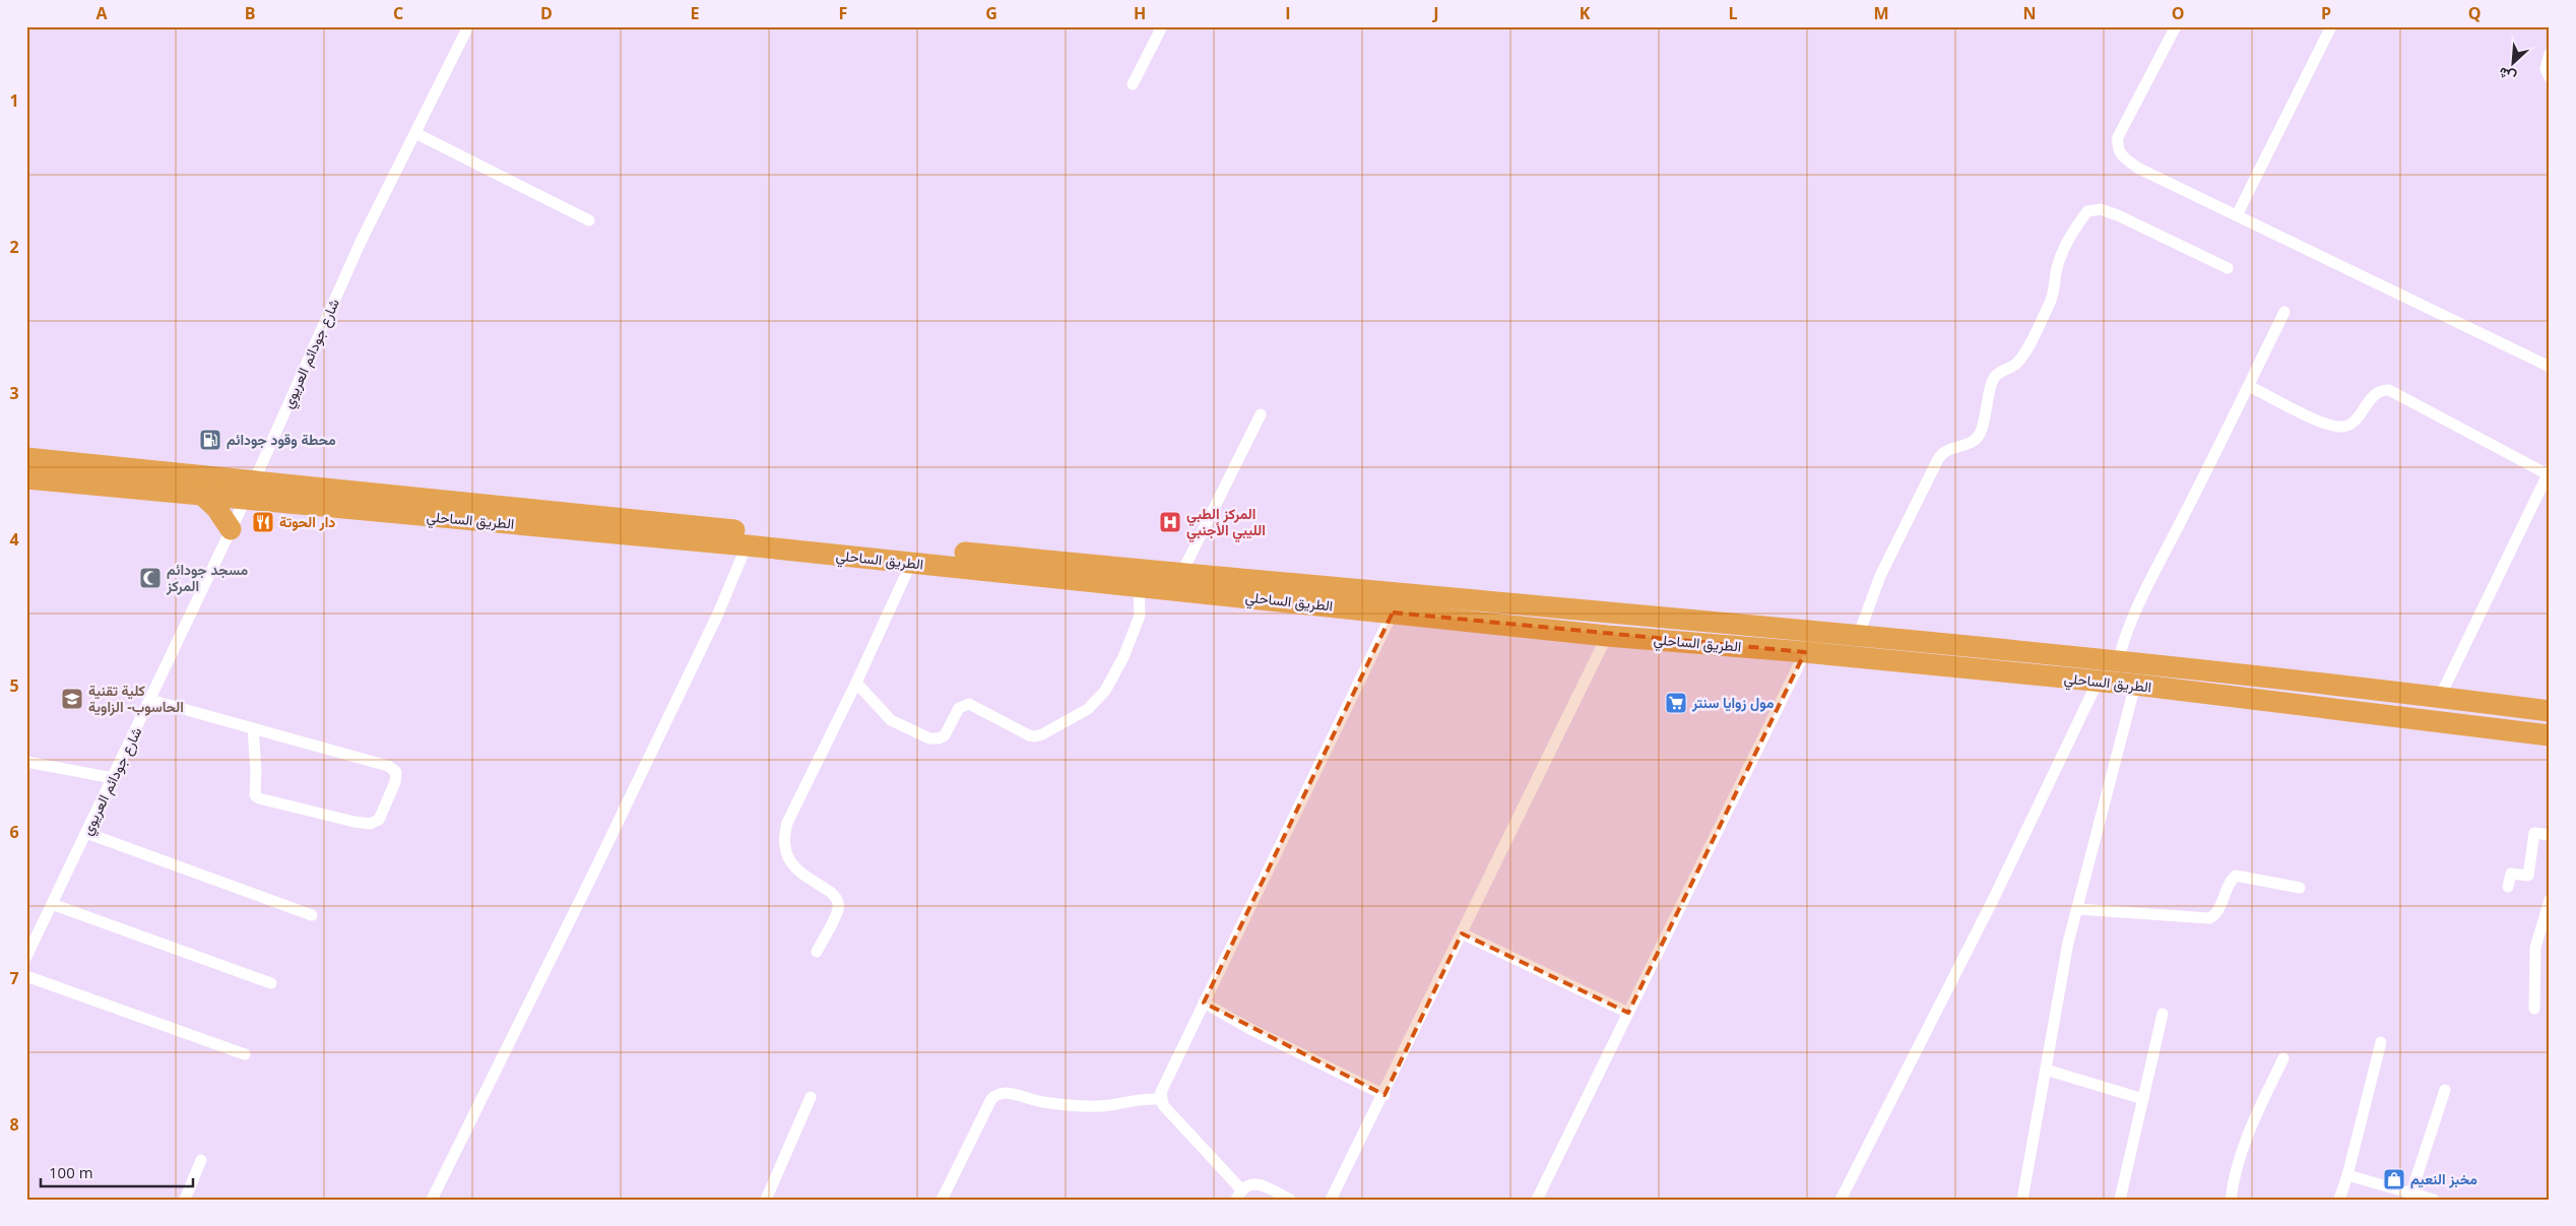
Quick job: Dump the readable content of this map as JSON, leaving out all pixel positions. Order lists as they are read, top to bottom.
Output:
{
  "streets": {
    "highway": ["الطريق الساحلي"],
    "street": ["شارع جودائم العريوي"]
  },
  "crossings": [
    ["شارع جودائم العريوي", "الطريق الساحلي"]
  ],
  "places": {
    "fuel station": ["محطة وقود جودائم"],
    "restaurant": ["دار الحوتة"],
    "hospital": ["المركز الطبي الليبي الأجنبي"],
    "mosque": ["مسجد جودائم المركز"],
    "school or university": ["كلية تقنية الحاسوب- الزاوية"],
    "supermarket": ["مول زوايا سنتر"],
    "shop": ["مخبز النعيم"]
  },
  "scale_bar": "100 m",
  "north": "bottom left",
  "grid": {
    "columns": [
      "A",
      "B",
      "C",
      "D",
      "E",
      "F",
      "G",
      "H",
      "I",
      "J",
      "K",
      "L",
      "M",
      "N",
      "O",
      "P",
      "Q"
    ],
    "rows": [
      "1",
      "2",
      "3",
      "4",
      "5",
      "6",
      "7",
      "8"
    ]
  }
}
